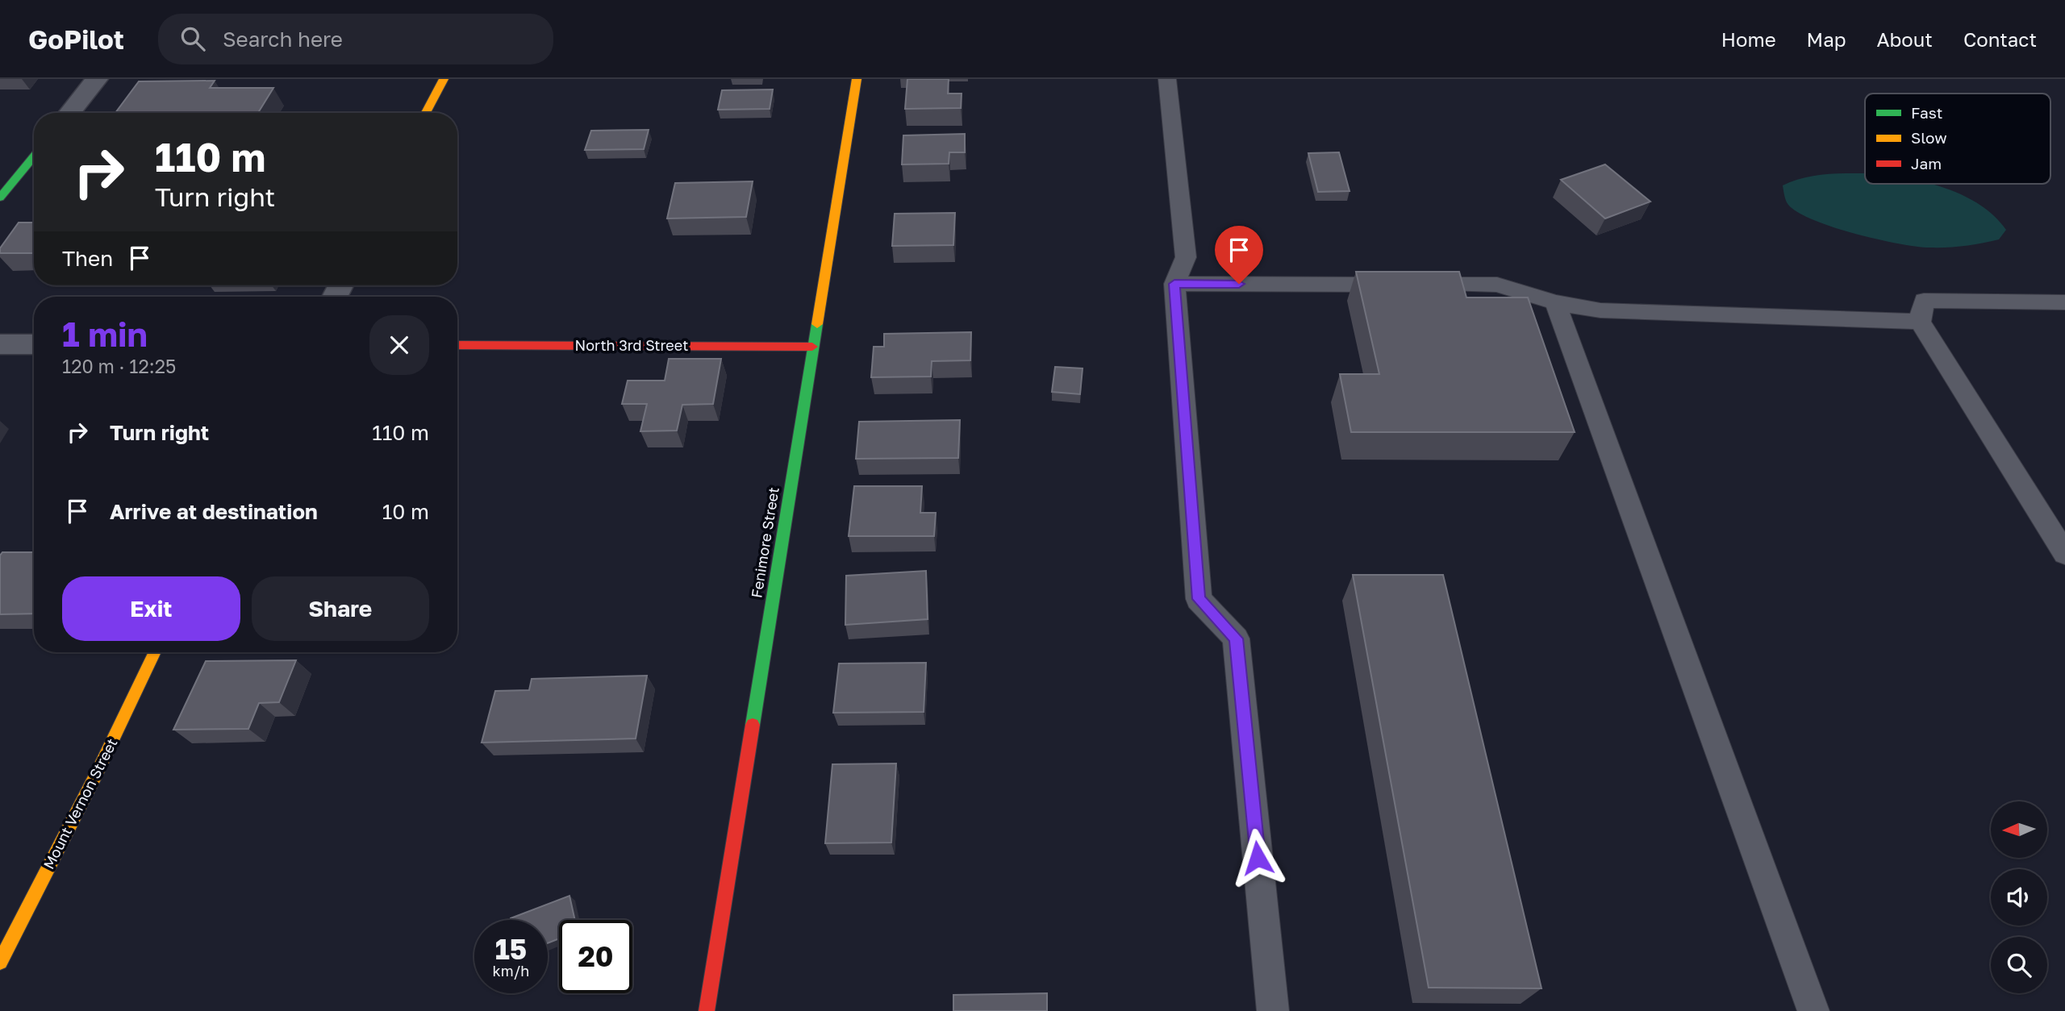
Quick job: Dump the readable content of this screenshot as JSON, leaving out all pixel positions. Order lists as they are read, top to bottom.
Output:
{
  "streets": {
    "street": ["North 3rd Street", "Fenimore Street", "Mount Vernon Street"]
  },
  "crossings": [
    ["North 3rd Street", "Fenimore Street"]
  ],
  "legend": ["Fast", "Slow", "Jam"],
  "north": "left",
  "page": {
    "header": "GoPilot",
    "search": "Search here",
    "nav": [
      "Home",
      "Map",
      "About",
      "Contact"
    ],
    "turn": ["110 m", "Turn right"],
    "then": "Then",
    "heading": ["1 min", "120 m · 12:25"],
    "list": [
      {
        "name": "Turn right",
        "value": "110 m"
      },
      {
        "name": "Arrive at destination",
        "value": "10 m"
      }
    ],
    "buttons": ["Exit", "Share"],
    "speed": "15 km/h",
    "limit": "20"
  }
}
